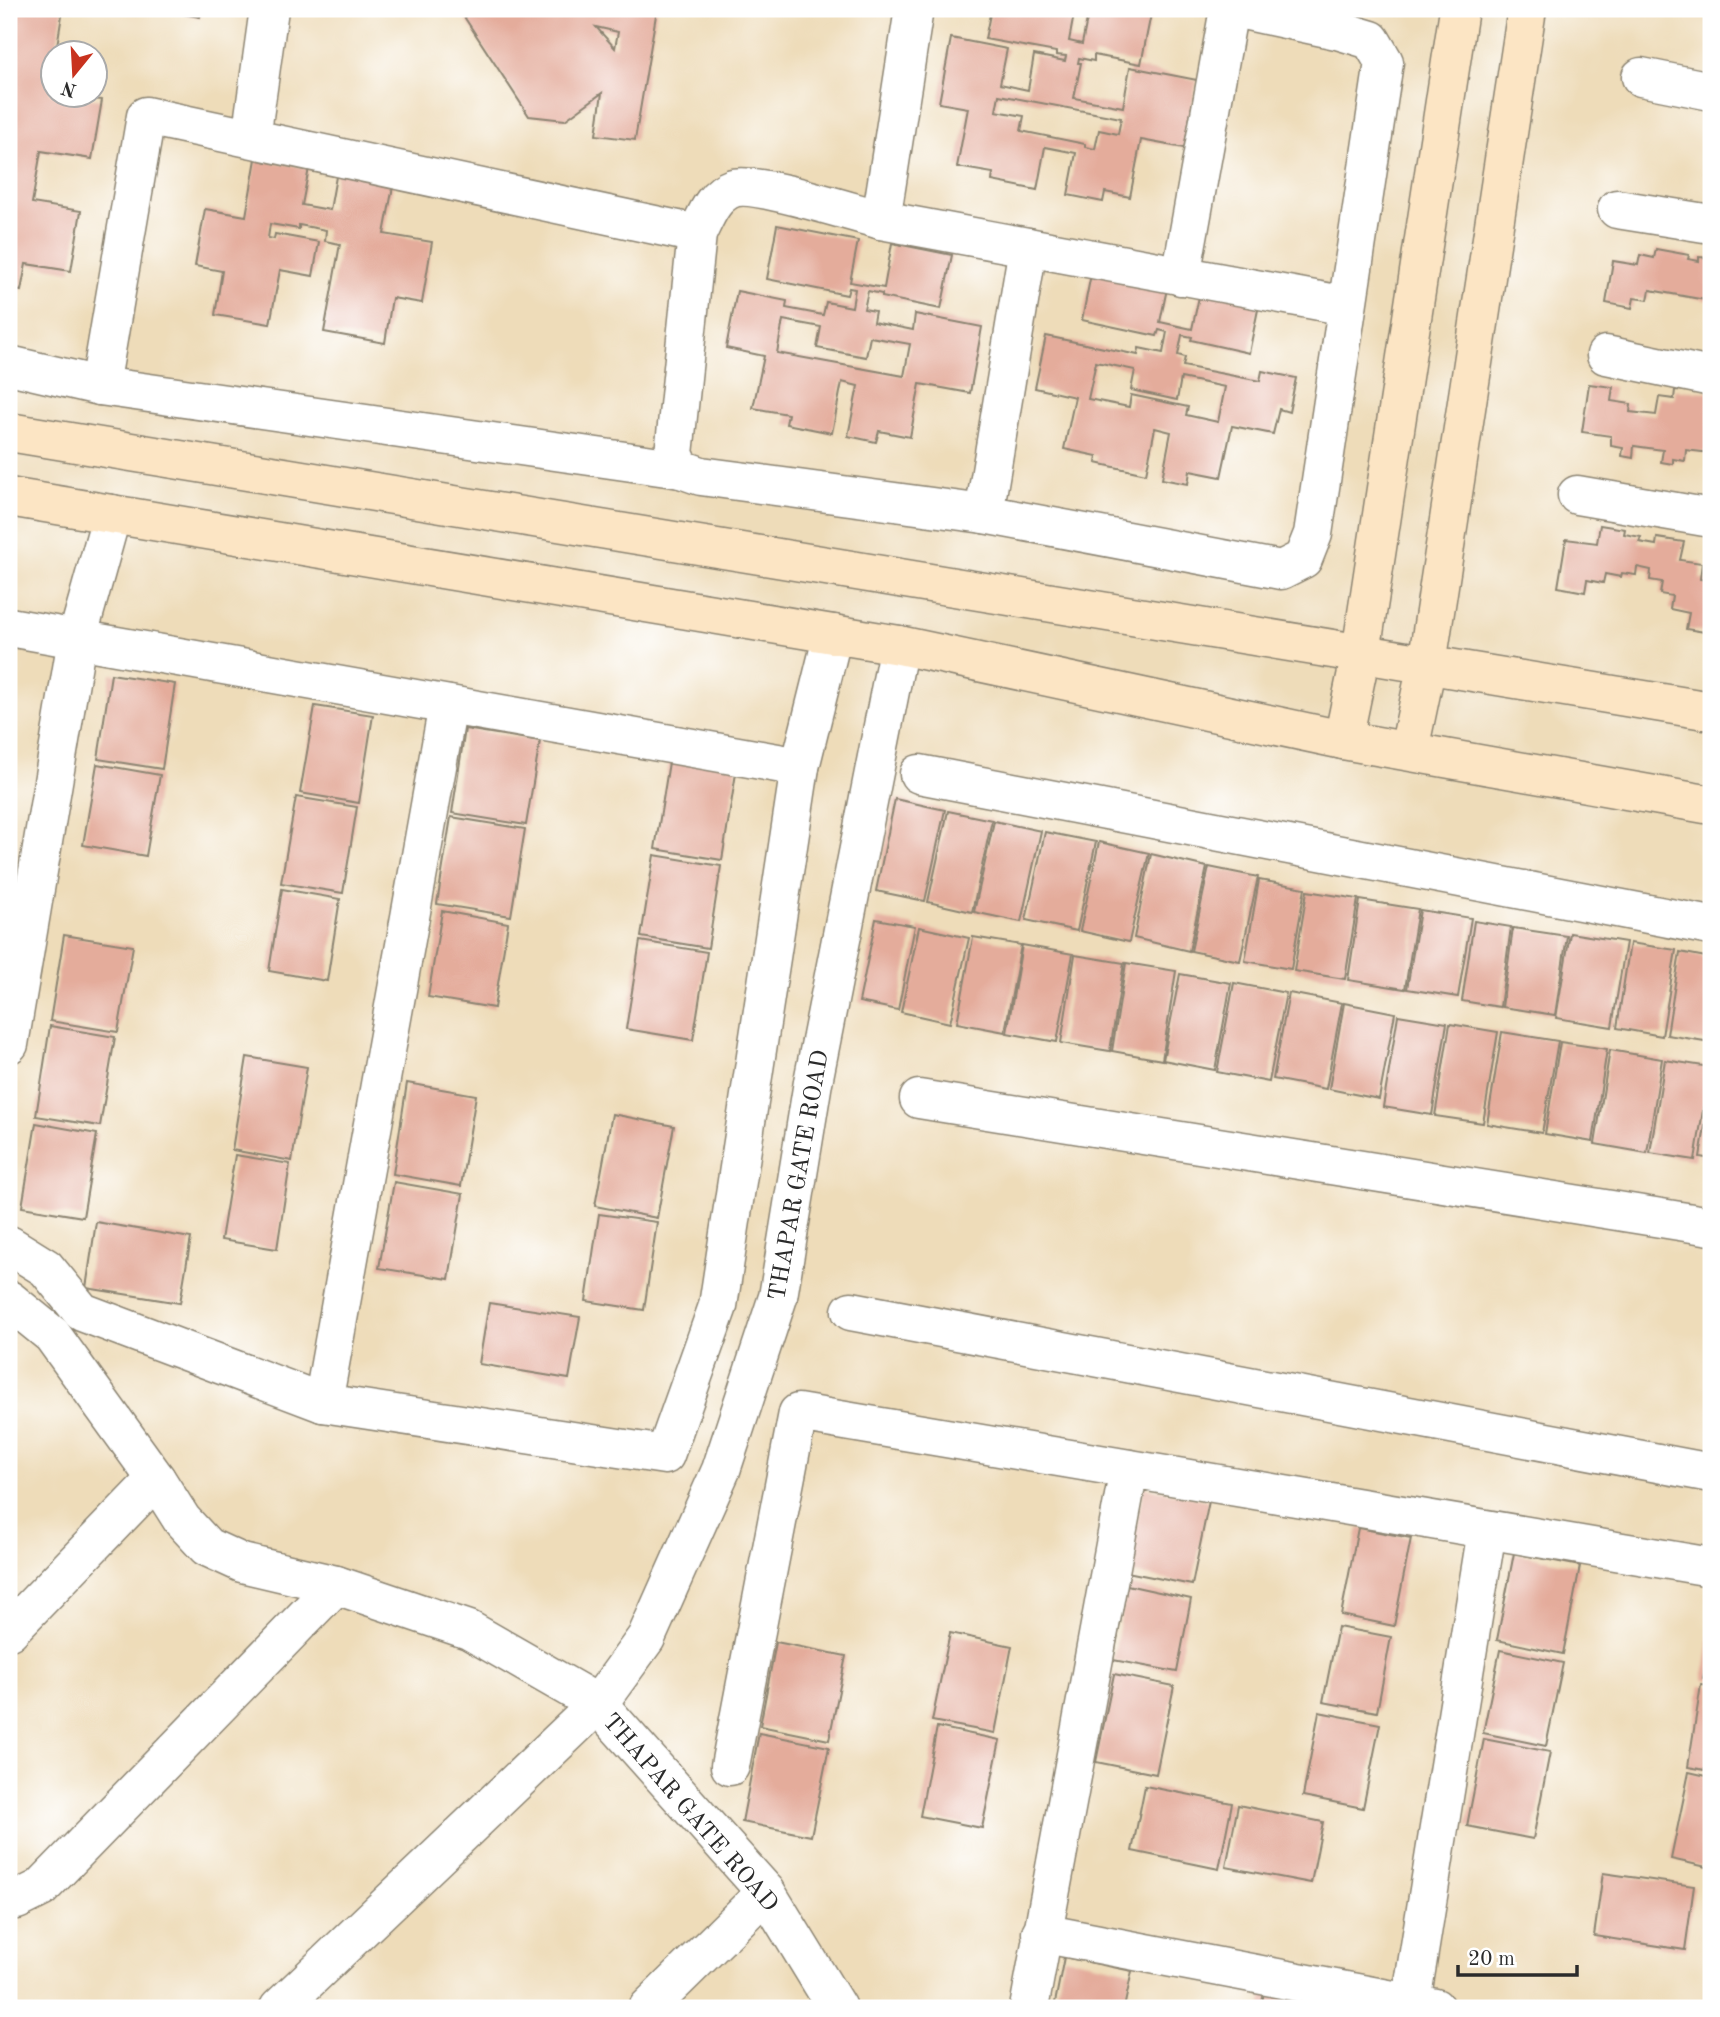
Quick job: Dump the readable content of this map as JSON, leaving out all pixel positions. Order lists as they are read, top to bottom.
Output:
{
  "streets": {
    "street": ["THAPAR GATE ROAD"]
  },
  "scale_bar": "20 m",
  "north": "bottom"
}
